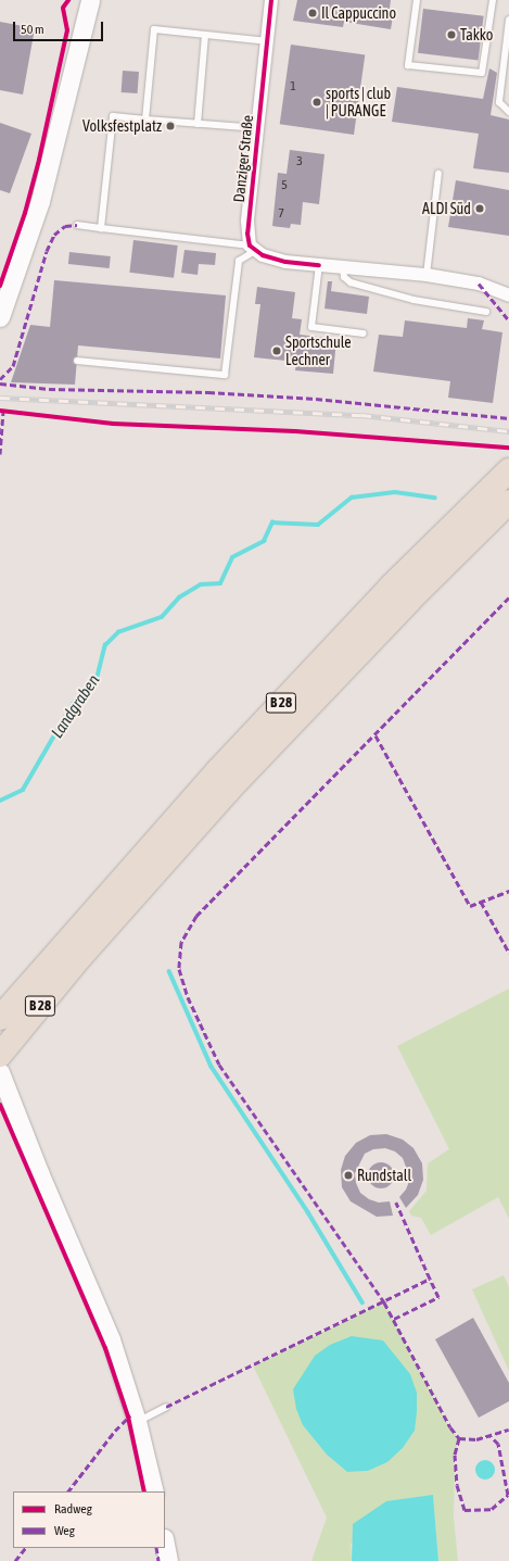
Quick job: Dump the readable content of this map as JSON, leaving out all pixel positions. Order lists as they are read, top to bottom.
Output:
{
  "streets": {
    "highway": ["B 28"],
    "street": ["Danziger Straße"]
  },
  "water": ["Landgraben"],
  "places": [
    "Il Cappuccino",
    "Takko",
    "sports | club | PURANGE",
    "Volksfestplatz",
    "ALDI Süd",
    "Sportschule Lechner",
    "Rundstall"
  ],
  "house_numbers": [
    "1",
    "3",
    "5",
    "7"
  ],
  "legend": ["Radweg", "Weg"],
  "scale_bar": "50 m"
}
